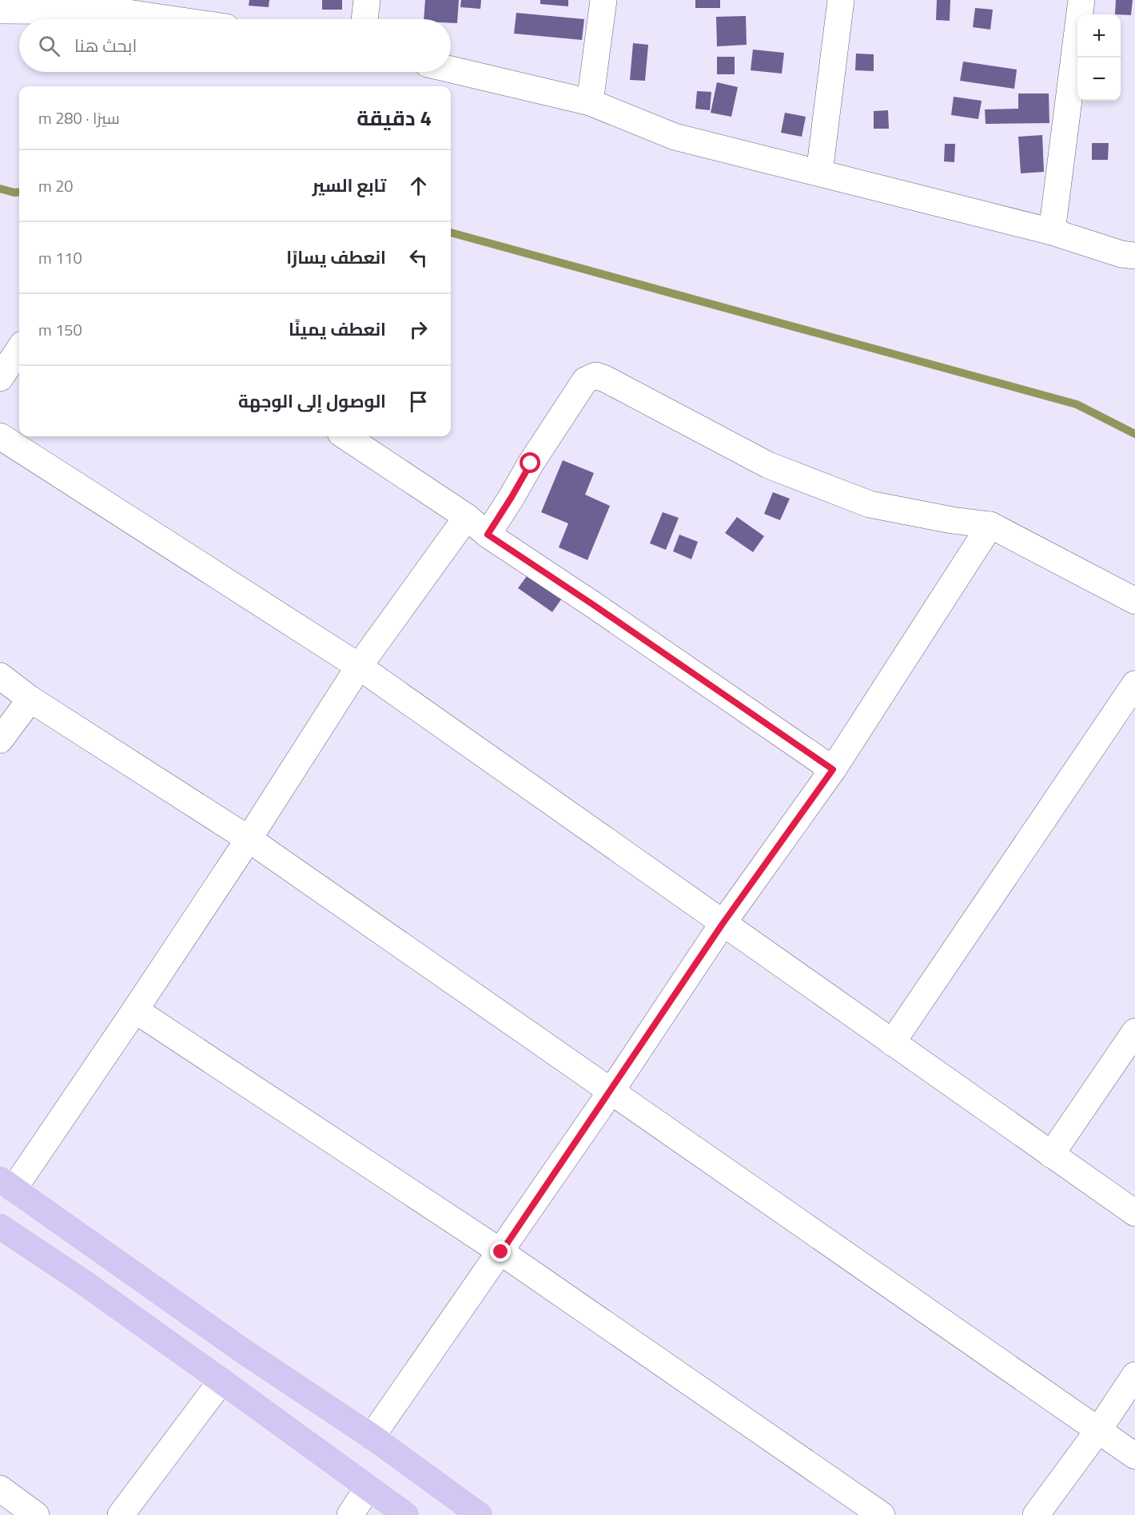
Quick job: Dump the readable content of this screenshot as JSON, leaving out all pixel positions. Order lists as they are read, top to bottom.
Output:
{
  "page": {
    "map_buttons": ["+", "−"],
    "search": "ابحث هنا",
    "heading": ["4 دقيقة", "سيرًا · 280 m"],
    "list": [
      ["تابع السير", "20 m"],
      ["انعطف يسارًا", "110 m"],
      ["انعطف يمينًا", "150 m"],
      "الوصول إلى الوجهة"
    ]
  }
}
